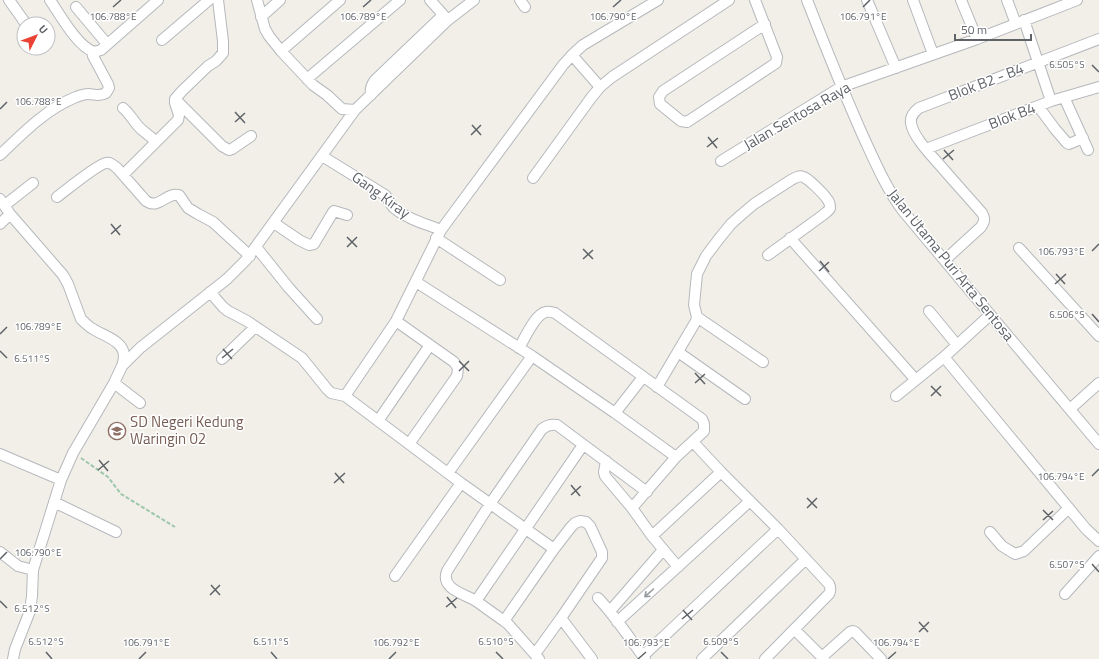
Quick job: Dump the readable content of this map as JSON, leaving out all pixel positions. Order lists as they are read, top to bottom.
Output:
{
  "streets": {
    "street": [
      "Blok B2 - B4",
      "Jalan Sentosa Raya",
      "Blok B4",
      "Gang Kiray",
      "Jalan Utama Puri Arta Sentosa"
    ]
  },
  "crossings": [
    ["Blok B2 - B4", "Blok B4"],
    ["Jalan Sentosa Raya", "Jalan Utama Puri Arta Sentosa"]
  ],
  "places": {
    "school or university": ["SD Negeri Kedung Waringin 02"]
  },
  "scale_bar": "50 m",
  "north": "top right",
  "coordinates": [
    "106.788°E",
    "106.789°E",
    "106.790°E",
    "106.791°E",
    "6.505°S",
    "106.793°E",
    "6.506°S",
    "6.511°S",
    "106.794°E",
    "6.507°S",
    "6.512°S",
    "6.510°S",
    "6.509°S",
    "106.792°E"
  ]
}
